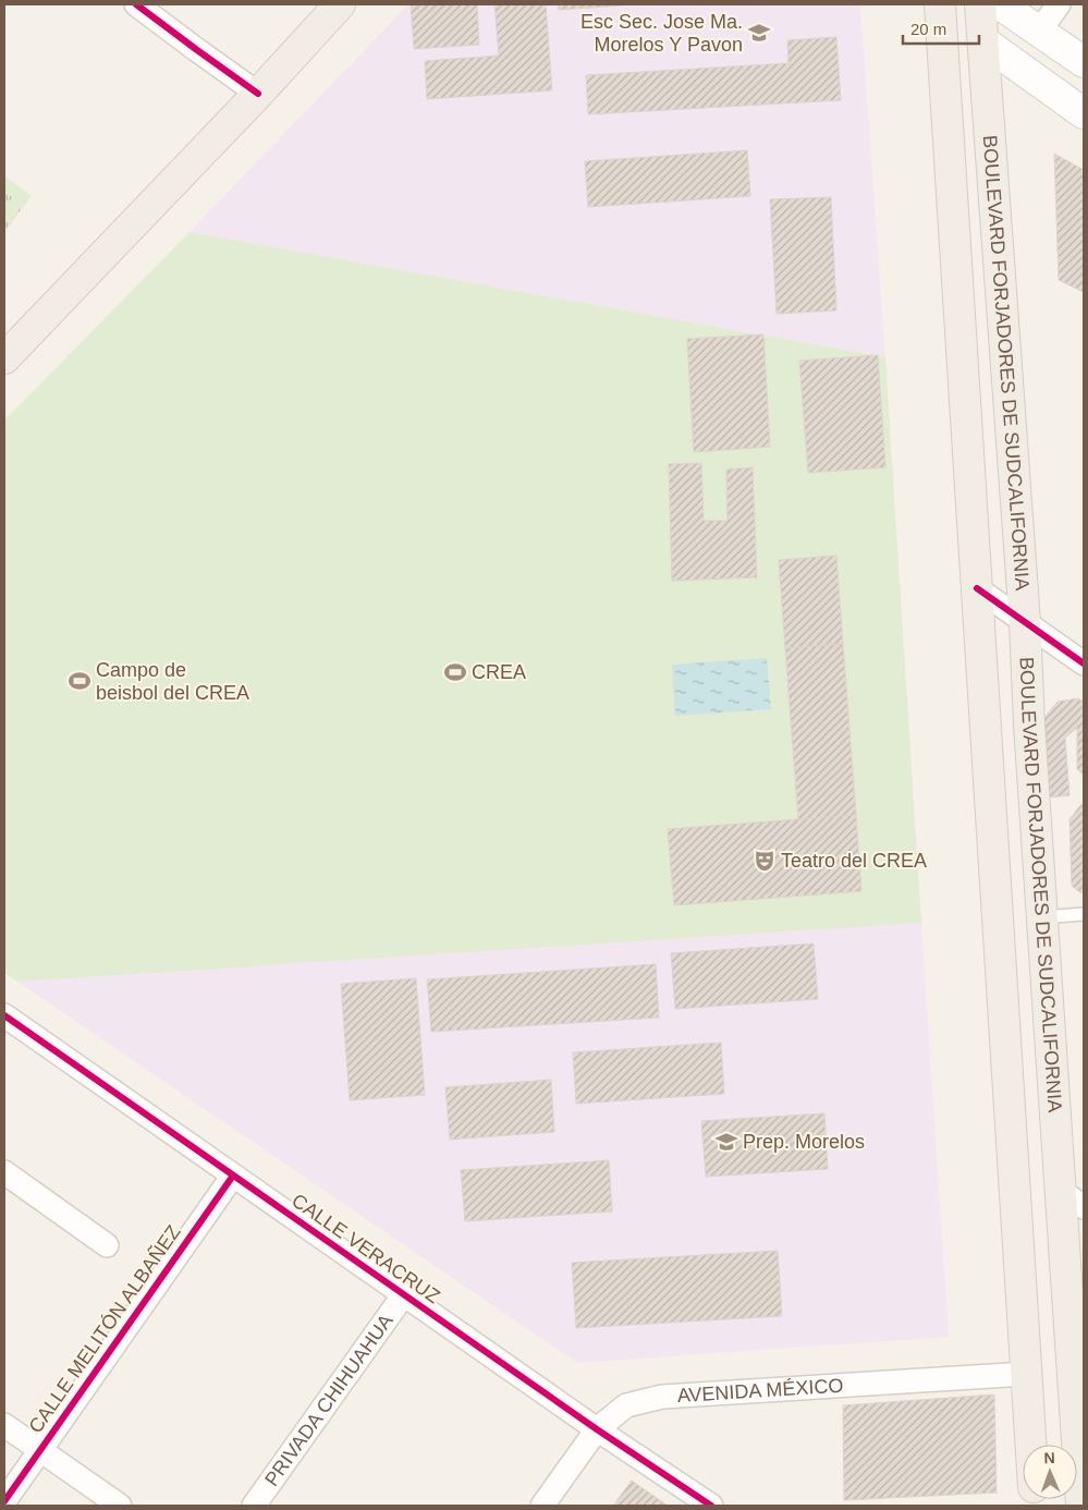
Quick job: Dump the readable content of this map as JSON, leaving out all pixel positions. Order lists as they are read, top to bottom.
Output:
{
  "streets": {
    "main road": ["BOULEVARD FORJADORES DE SUDCALIFORNIA"],
    "street": [
      "CALLE VERACRUZ",
      "CALLE MELITÓN ALBAÑEZ",
      "AVENIDA MÉXICO",
      "PRIVADA CHIHUAHUA"
    ]
  },
  "crossings": [
    ["CALLE VERACRUZ", "CALLE MELITÓN ALBAÑEZ"],
    ["CALLE VERACRUZ", "AVENIDA MÉXICO"],
    ["CALLE VERACRUZ", "PRIVADA CHIHUAHUA"]
  ],
  "places": {
    "school or university": ["Esc Sec. Jose Ma. Morelos Y Pavon", "Prep. Morelos"],
    "sports": ["CREA", "Campo de beisbol del CREA"],
    "theatre": ["Teatro del CREA"]
  },
  "scale_bar": "20 m",
  "north": "top"
}
